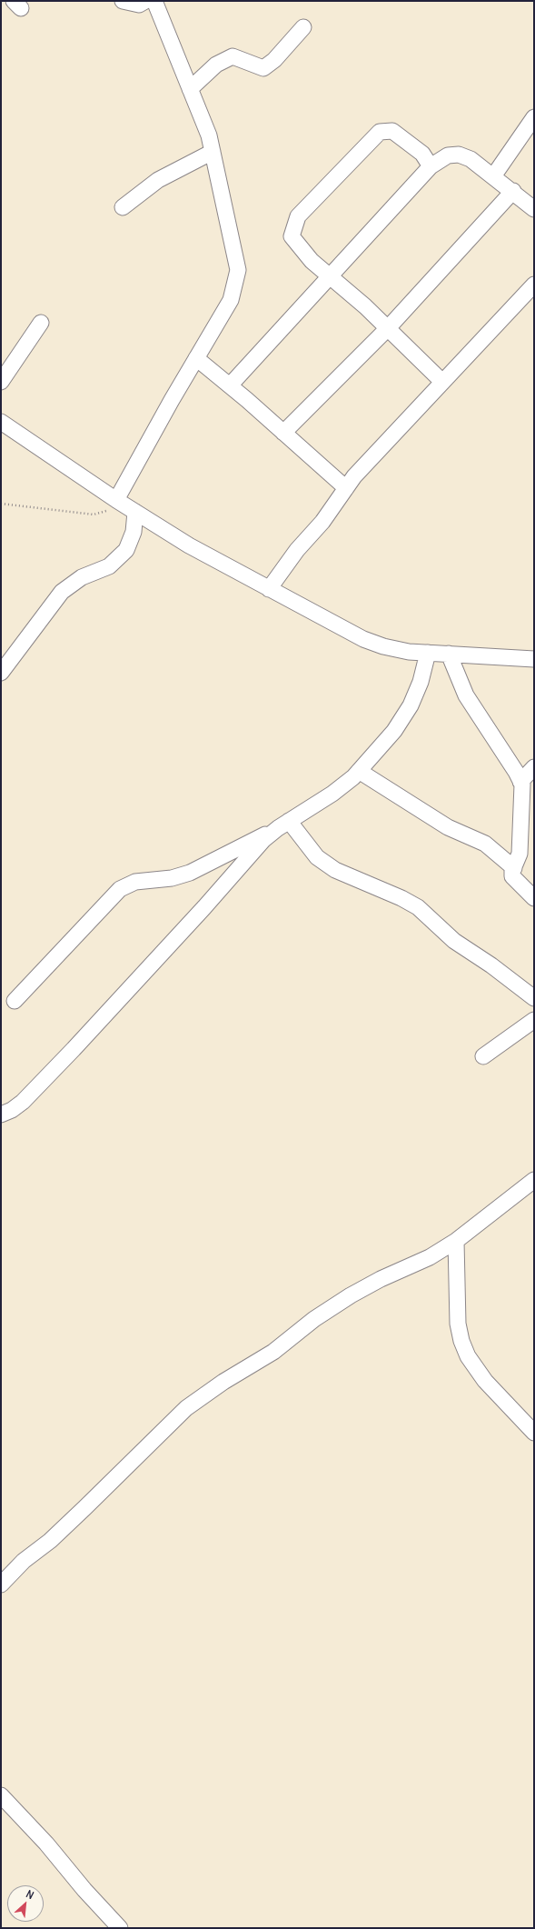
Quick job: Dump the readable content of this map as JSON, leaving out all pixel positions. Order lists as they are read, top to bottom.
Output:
{
  "north": "top right"
}
